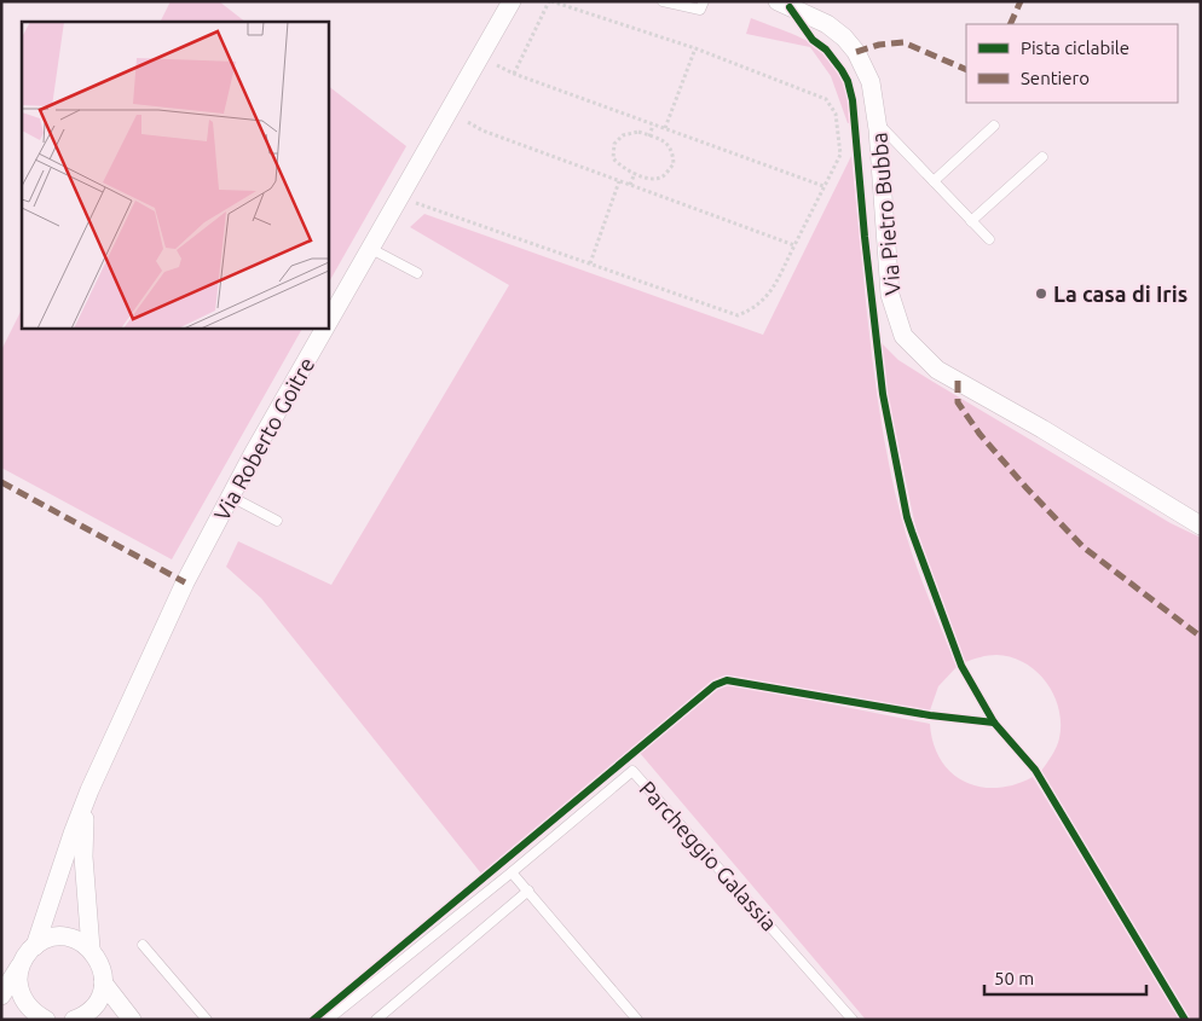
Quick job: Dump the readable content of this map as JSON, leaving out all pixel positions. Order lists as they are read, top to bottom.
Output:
{
  "streets": {
    "street": ["Via Pietro Bubba", "Via Roberto Goitre"],
    "lane": ["Parcheggio Galassia"]
  },
  "places": ["La casa di Iris"],
  "legend": ["Pista ciclabile", "Sentiero"],
  "scale_bar": "50 m"
}
